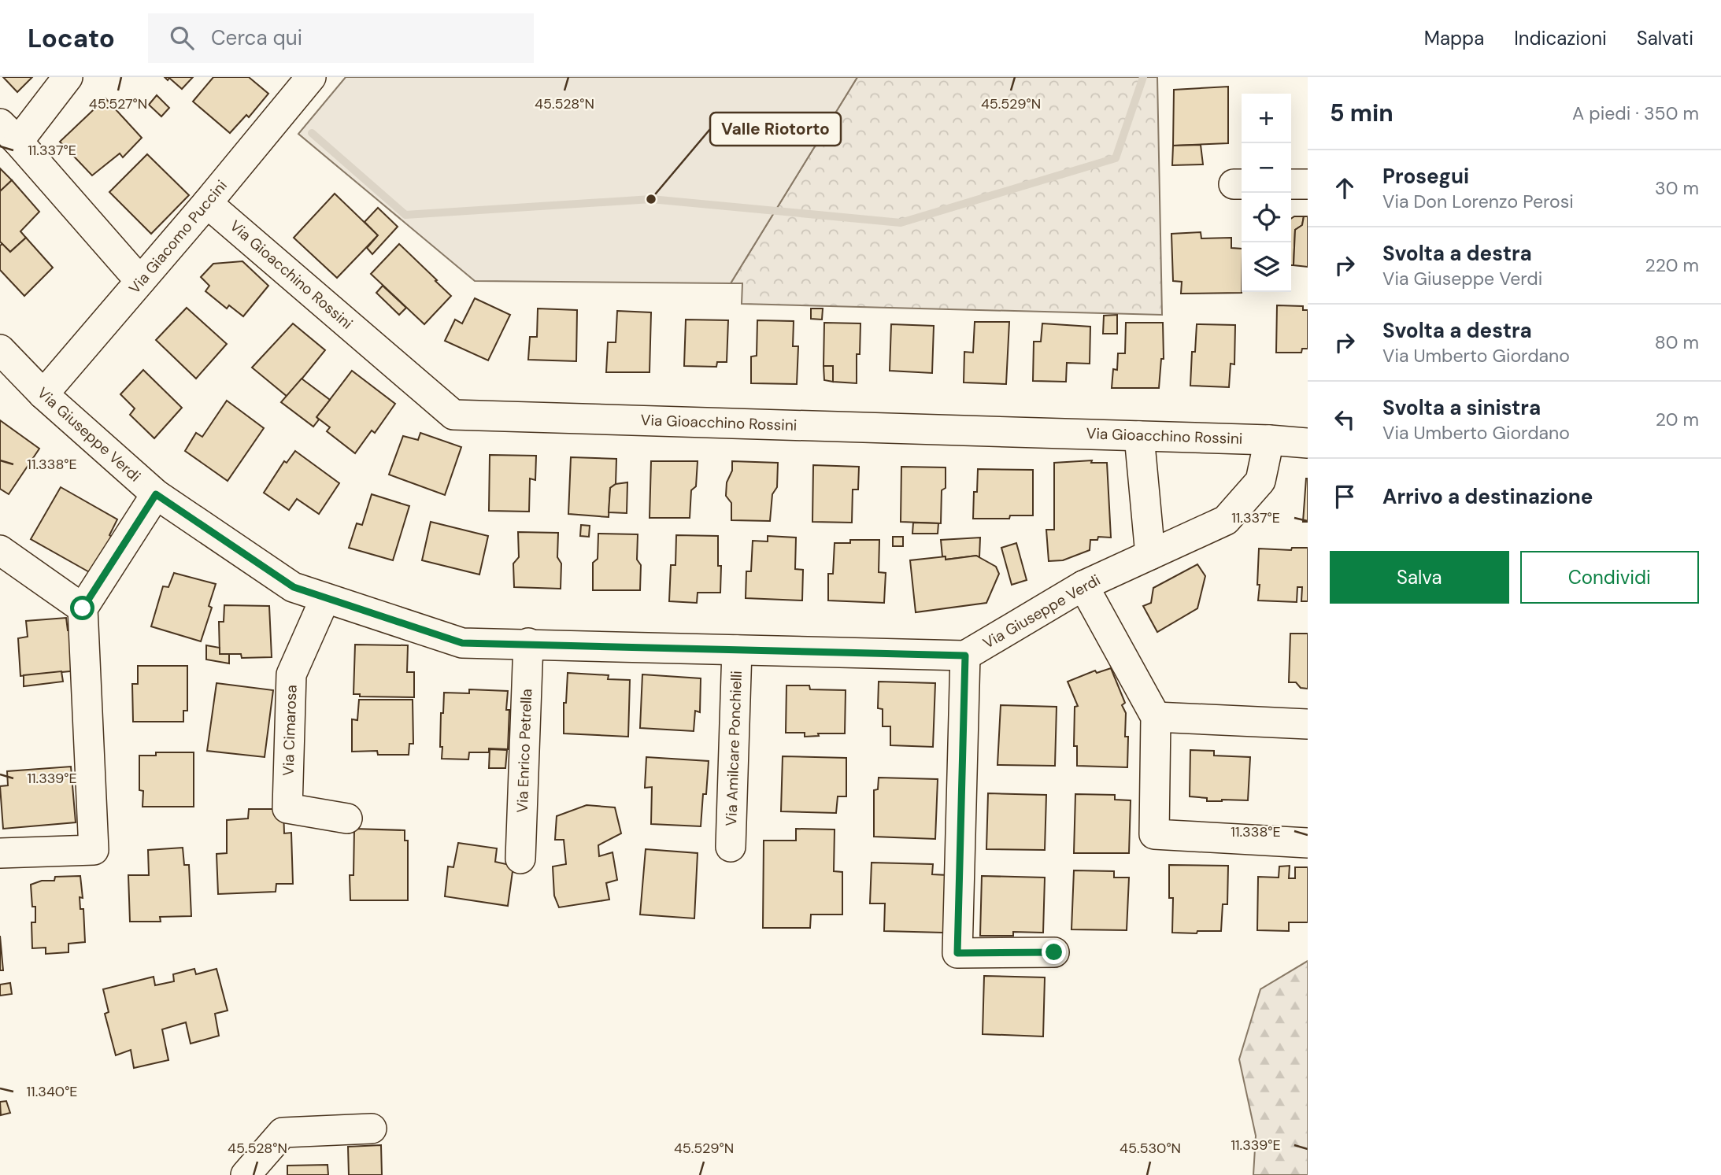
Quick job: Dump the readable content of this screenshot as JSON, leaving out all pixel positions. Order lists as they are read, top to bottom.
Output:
{
  "streets": {
    "street": [
      "Via Giacomo Puccini",
      "Via Gioacchino Rossini",
      "Via Giuseppe Verdi",
      "Via Cimarosa",
      "Via Amilcare Ponchielli",
      "Via Enrico Petrella"
    ]
  },
  "crossings": [
    ["Via Giacomo Puccini", "Via Gioacchino Rossini"],
    ["Via Giacomo Puccini", "Via Giuseppe Verdi"],
    ["Via Gioacchino Rossini", "Via Giuseppe Verdi"],
    ["Via Giuseppe Verdi", "Via Cimarosa"],
    ["Via Giuseppe Verdi", "Via Amilcare Ponchielli"],
    ["Via Giuseppe Verdi", "Via Enrico Petrella"]
  ],
  "places": ["Valle Riotorto"],
  "page": {
    "header": "Locato",
    "search": "Cerca qui",
    "nav": ["Mappa", "Indicazioni", "Salvati"],
    "heading": ["5 min", "A piedi · 350 m"],
    "map_buttons": ["+", "−"],
    "list": [
      ["Prosegui", "Via Don Lorenzo Perosi", "30 m"],
      ["Svolta a destra", "Via Giuseppe Verdi", "220 m"],
      ["Svolta a destra", "Via Umberto Giordano", "80 m"],
      ["Svolta a sinistra", "Via Umberto Giordano", "20 m"],
      "Arrivo a destinazione"
    ],
    "buttons": ["Salva", "Condividi"]
  },
  "coordinates": [
    "45.527°N",
    "45.528°N",
    "45.529°N",
    "11.337°E",
    "11.338°E",
    "11.339°E",
    "11.340°E",
    "45.530°N"
  ]
}
